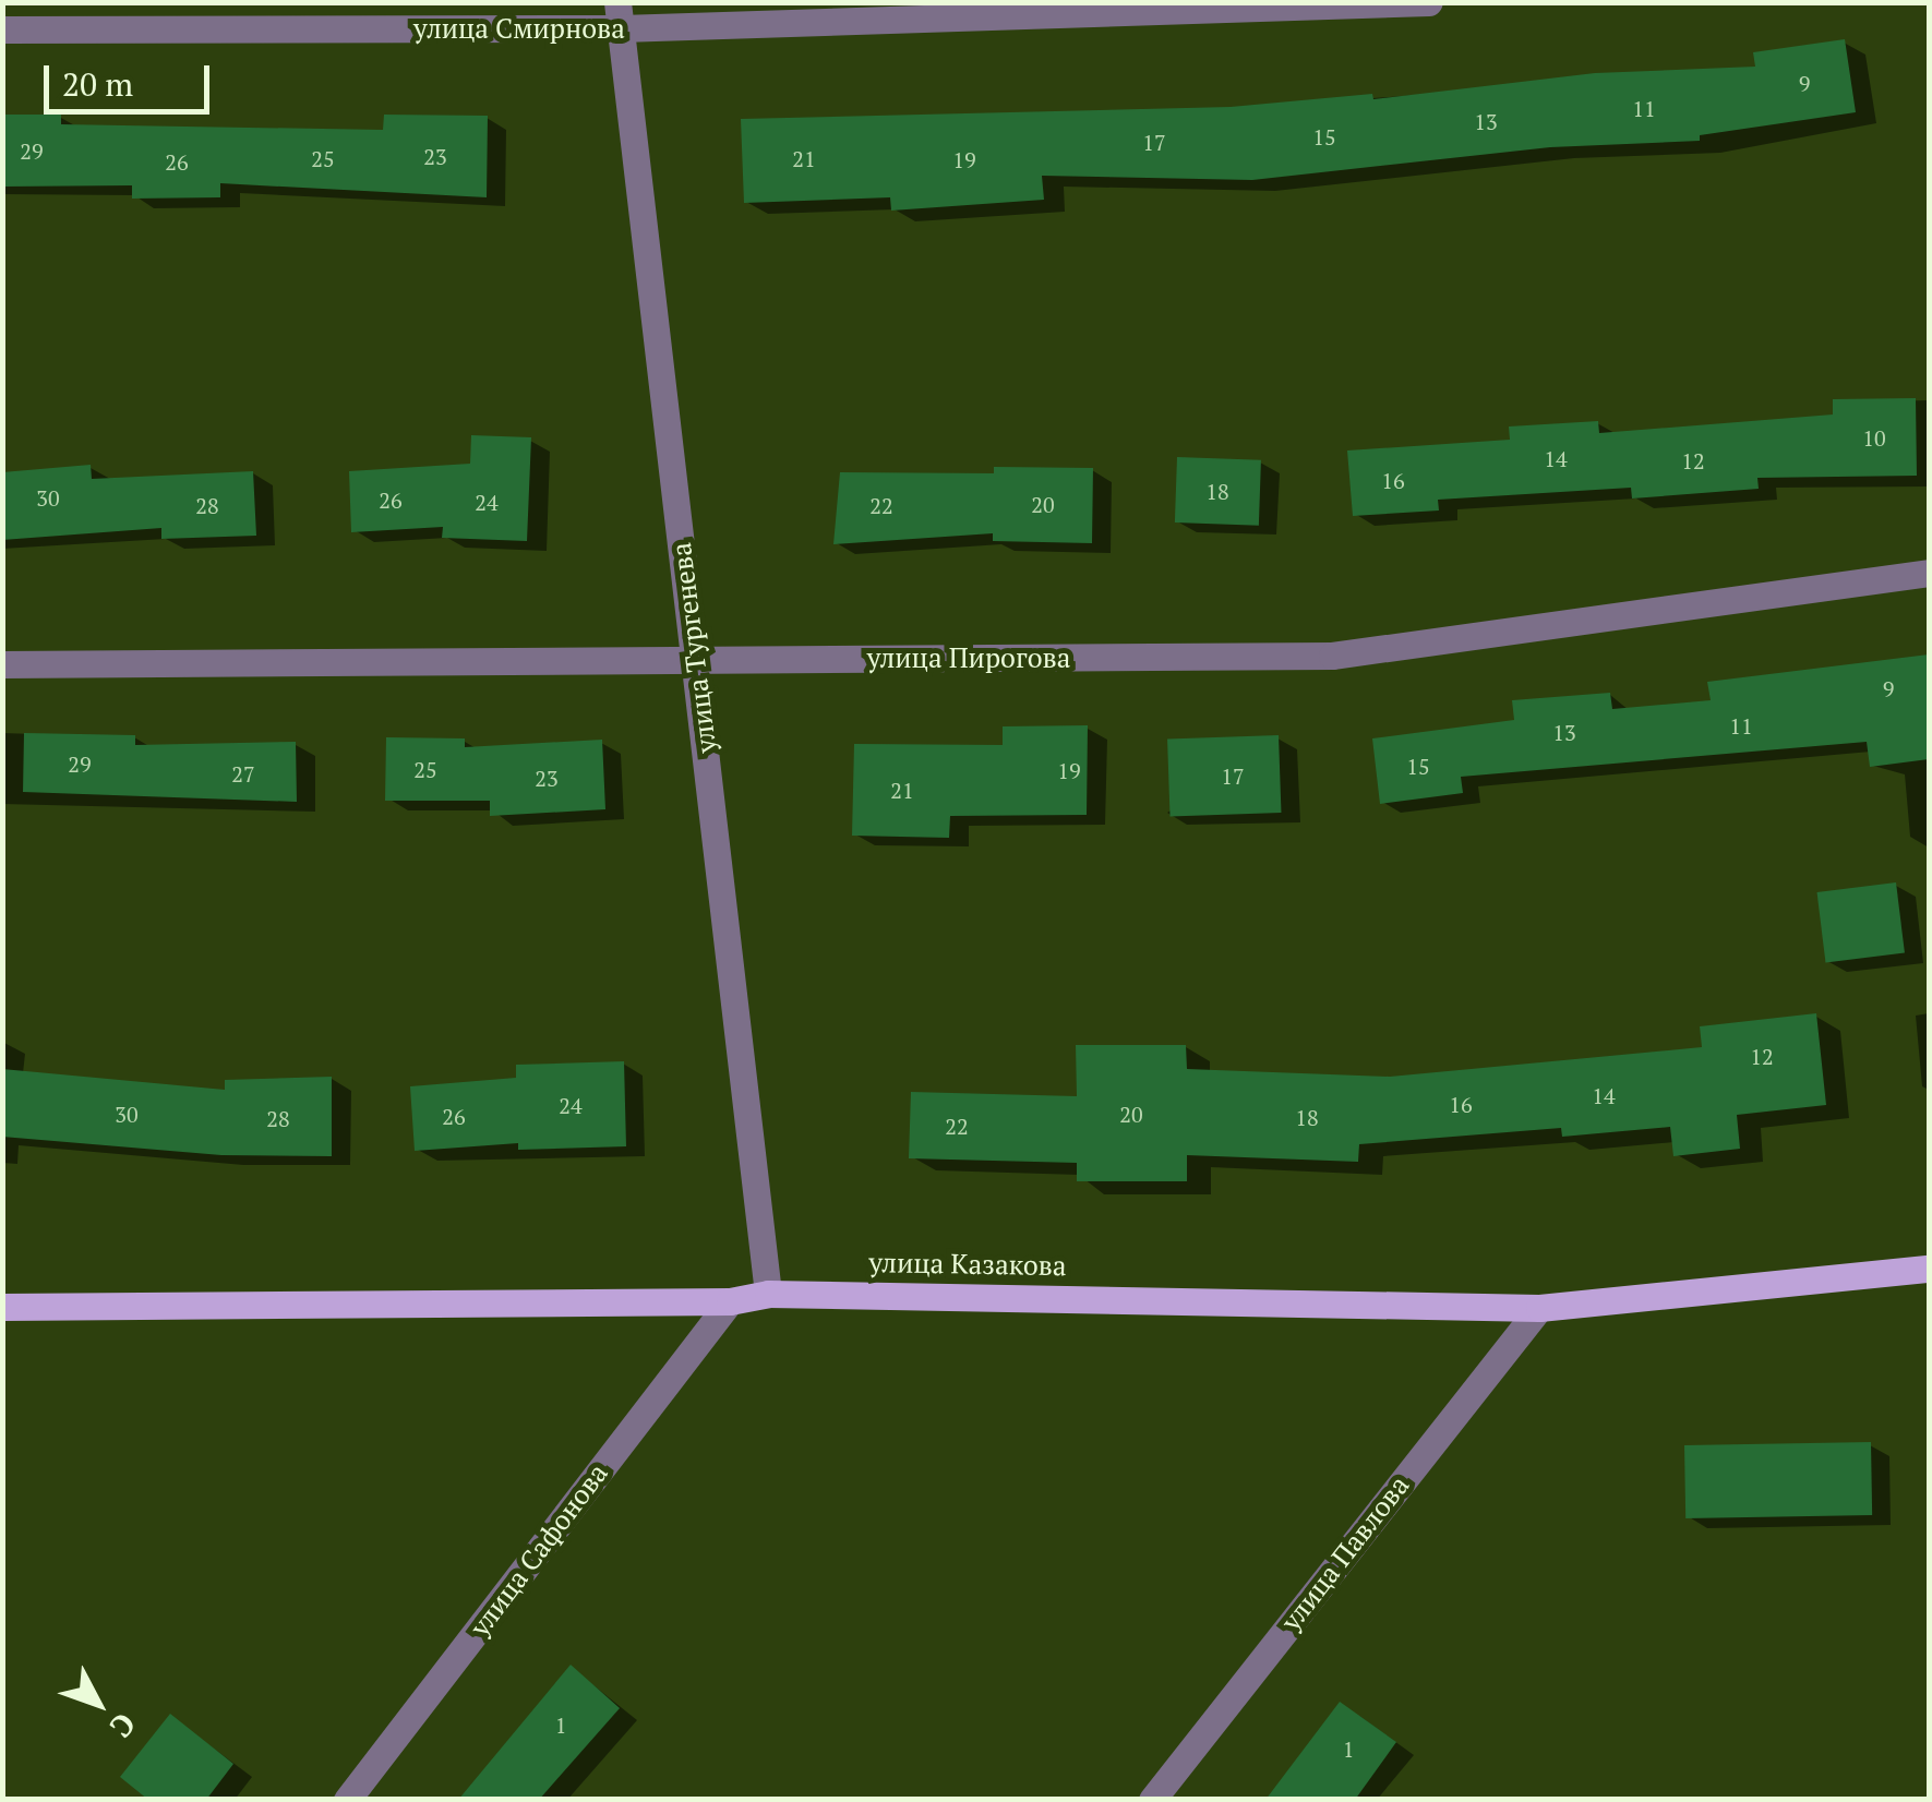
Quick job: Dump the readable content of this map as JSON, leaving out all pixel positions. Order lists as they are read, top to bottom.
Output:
{
  "streets": {
    "main road": ["улица Казакова"],
    "street": [
      "улица Смирнова",
      "улица Тургенева",
      "улица Пирогова",
      "улица Сафонова",
      "улица Павлова"
    ]
  },
  "crossings": [
    ["улица Смирнова", "улица Тургенева"],
    ["улица Тургенева", "улица Пирогова"],
    ["улица Тургенева", "улица Казакова"],
    ["улица Казакова", "улица Сафонова"],
    ["улица Казакова", "улица Павлова"]
  ],
  "house_numbers": [
    "9",
    "11",
    "13",
    "15",
    "17",
    "29",
    "23",
    "25",
    "21",
    "19",
    "26",
    "10",
    "14",
    "12",
    "16",
    "18",
    "30",
    "26",
    "24",
    "20",
    "28",
    "22",
    "9",
    "11",
    "13",
    "29",
    "15",
    "25",
    "19",
    "27",
    "17",
    "23",
    "21",
    "12",
    "14",
    "16",
    "24",
    "30",
    "20",
    "26",
    "18",
    "28",
    "22",
    "1",
    "1"
  ],
  "scale_bar": "20 m",
  "north": "bottom right"
}
